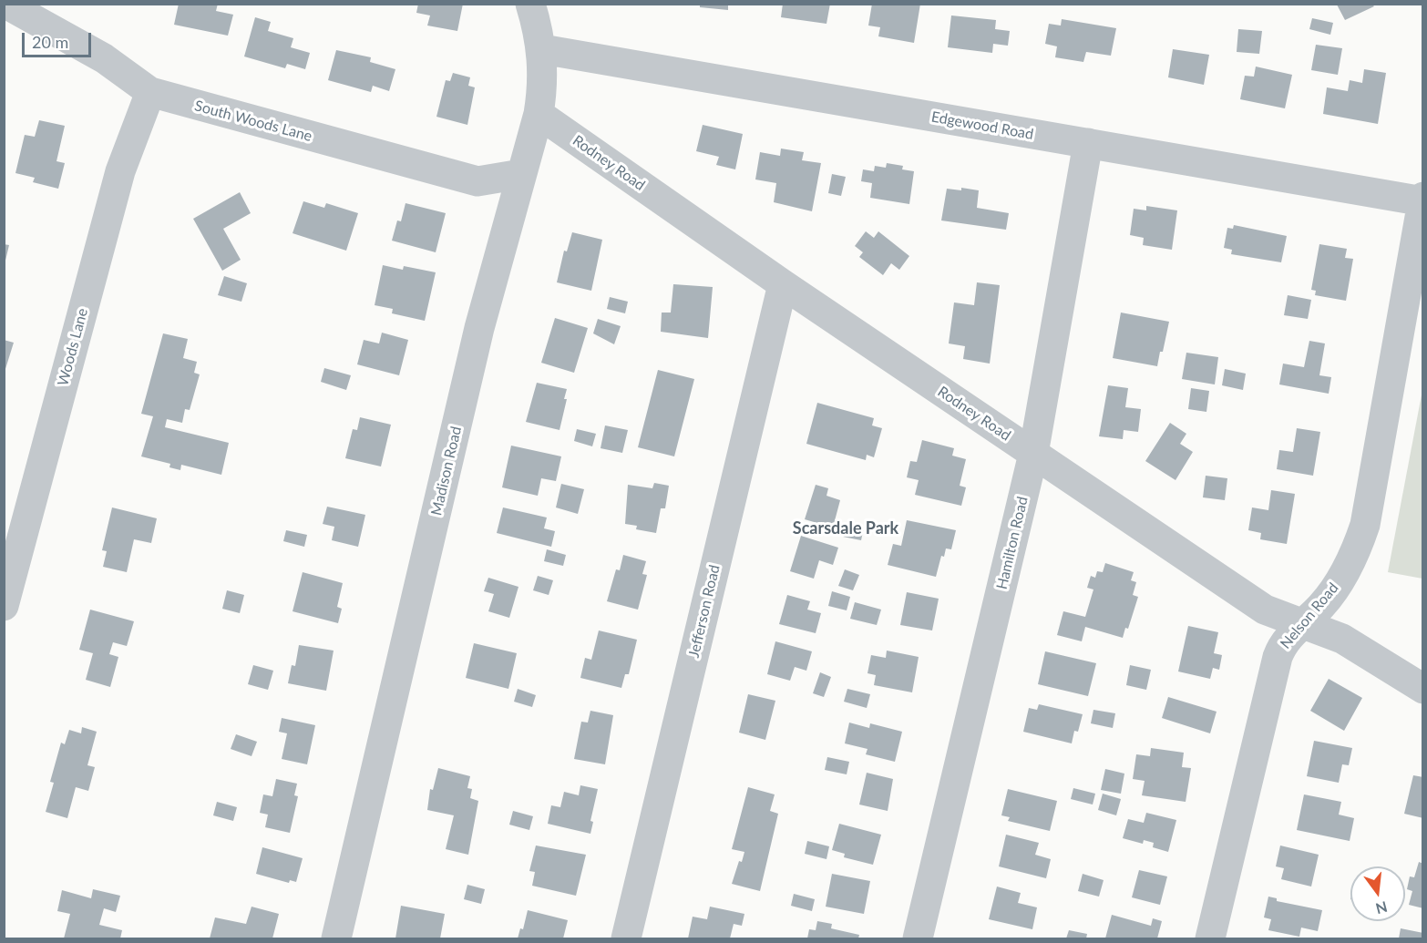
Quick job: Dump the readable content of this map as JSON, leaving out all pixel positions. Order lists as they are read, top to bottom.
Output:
{
  "streets": {
    "street": [
      "South Woods Lane",
      "Edgewood Road",
      "Rodney Road",
      "Woods Lane",
      "Madison Road",
      "Hamilton Road",
      "Jefferson Road",
      "Nelson Road"
    ]
  },
  "crossings": [
    ["South Woods Lane", "Woods Lane"],
    ["South Woods Lane", "Madison Road"],
    ["Edgewood Road", "Madison Road"],
    ["Edgewood Road", "Hamilton Road"],
    ["Edgewood Road", "Nelson Road"],
    ["Rodney Road", "Madison Road"],
    ["Rodney Road", "Hamilton Road"],
    ["Rodney Road", "Jefferson Road"],
    ["Rodney Road", "Nelson Road"]
  ],
  "districts": ["Scarsdale Park"],
  "scale_bar": "20 m",
  "north": "bottom"
}
